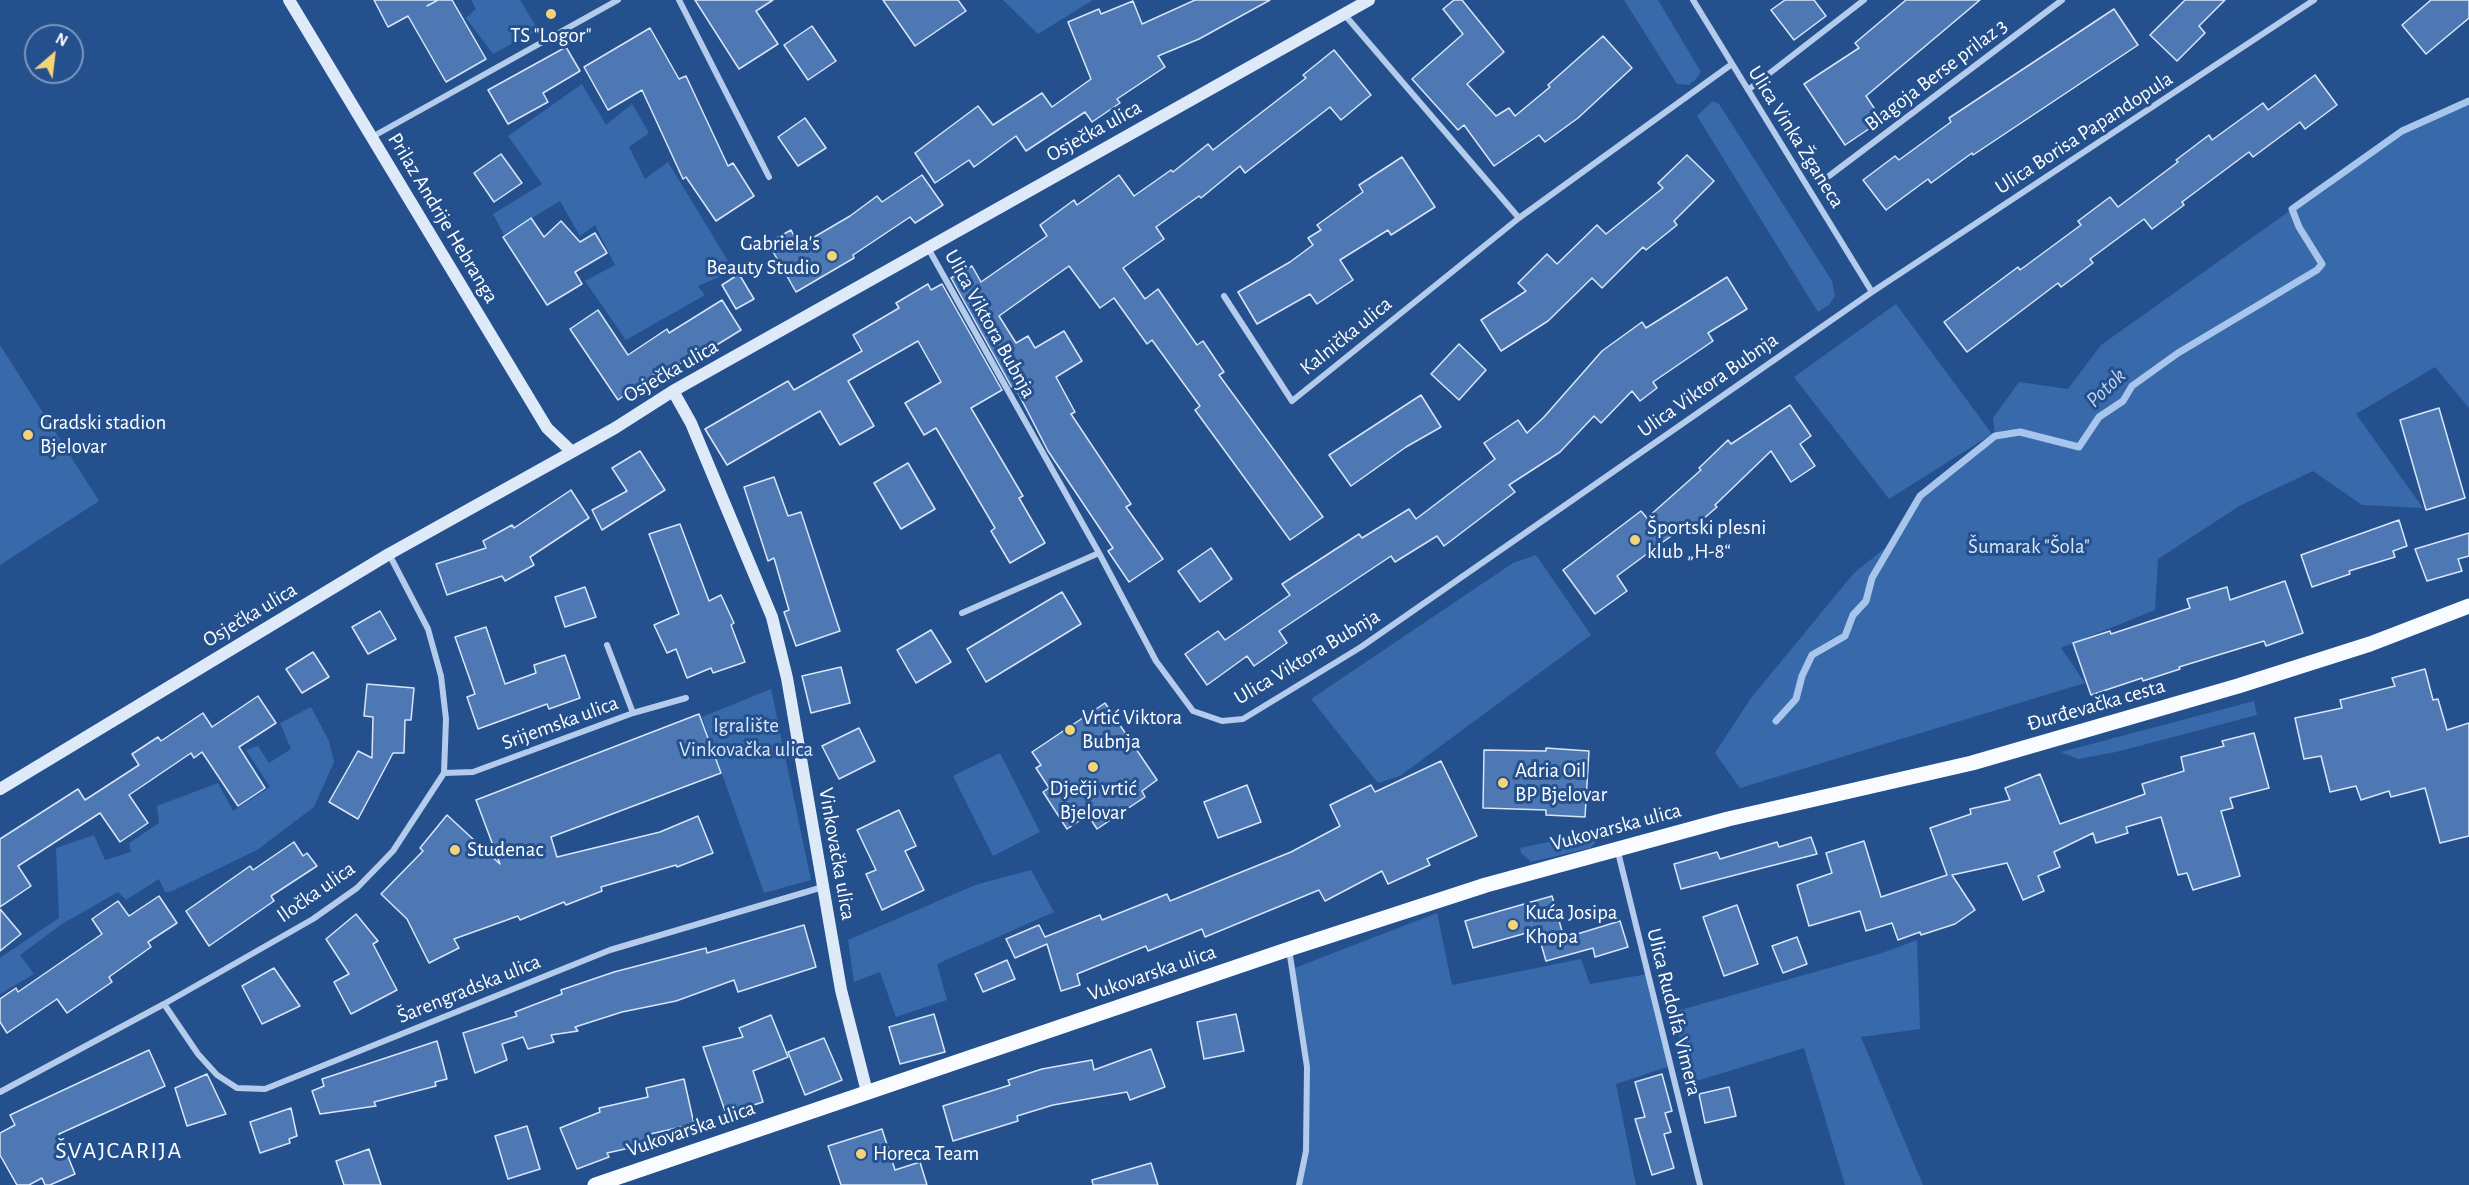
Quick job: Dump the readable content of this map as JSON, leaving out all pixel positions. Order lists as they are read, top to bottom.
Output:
{
  "streets": {
    "main road": ["Đurđevačka cesta", "Vukovarska ulica"],
    "street": [
      "Blagoja Berse prilaz 3",
      "Osječka ulica",
      "Ulica Borisa Papandopula",
      "Ulica Vinka Žganeca",
      "Prilaz Andrije Hebranga",
      "Ulica Viktora Bubnja",
      "Kalnička ulica",
      "Srijemska ulica",
      "Vinkovačka ulica",
      "Iločka ulica",
      "Šarengradska ulica",
      "Ulica Rudolfa Vimera"
    ]
  },
  "crossings": [
    ["Osječka ulica", "Prilaz Andrije Hebranga"],
    ["Osječka ulica", "Ulica Viktora Bubnja"],
    ["Osječka ulica", "Vinkovačka ulica"],
    ["Ulica Borisa Papandopula", "Ulica Vinka Žganeca"],
    ["Ulica Borisa Papandopula", "Ulica Viktora Bubnja"],
    ["Ulica Vinka Žganeca", "Ulica Viktora Bubnja"],
    ["Ulica Vinka Žganeca", "Kalnička ulica"],
    ["Đurđevačka cesta", "Vukovarska ulica"],
    ["Srijemska ulica", "Iločka ulica"],
    ["Vukovarska ulica", "Vinkovačka ulica"],
    ["Vukovarska ulica", "Ulica Rudolfa Vimera"],
    ["Vinkovačka ulica", "Šarengradska ulica"],
    ["Iločka ulica", "Šarengradska ulica"]
  ],
  "districts": ["ŠVAJCARIJA"],
  "water": ["Potok"],
  "parks": ["Šumarak \"Šola\"", "Igralište Vinkovačka ulica"],
  "places": [
    "TS \"Logor\"",
    "Gabriela's Beauty Studio",
    "Gradski stadion Bjelovar",
    "Športski plesni klub „H-8“",
    "Vrtić Viktora Bubnja",
    "Dječji vrtić Bjelovar",
    "Adria Oil BP Bjelovar",
    "Studenac",
    "Kuća Josipa Khopa",
    "Horeca Team"
  ],
  "north": "top right"
}
